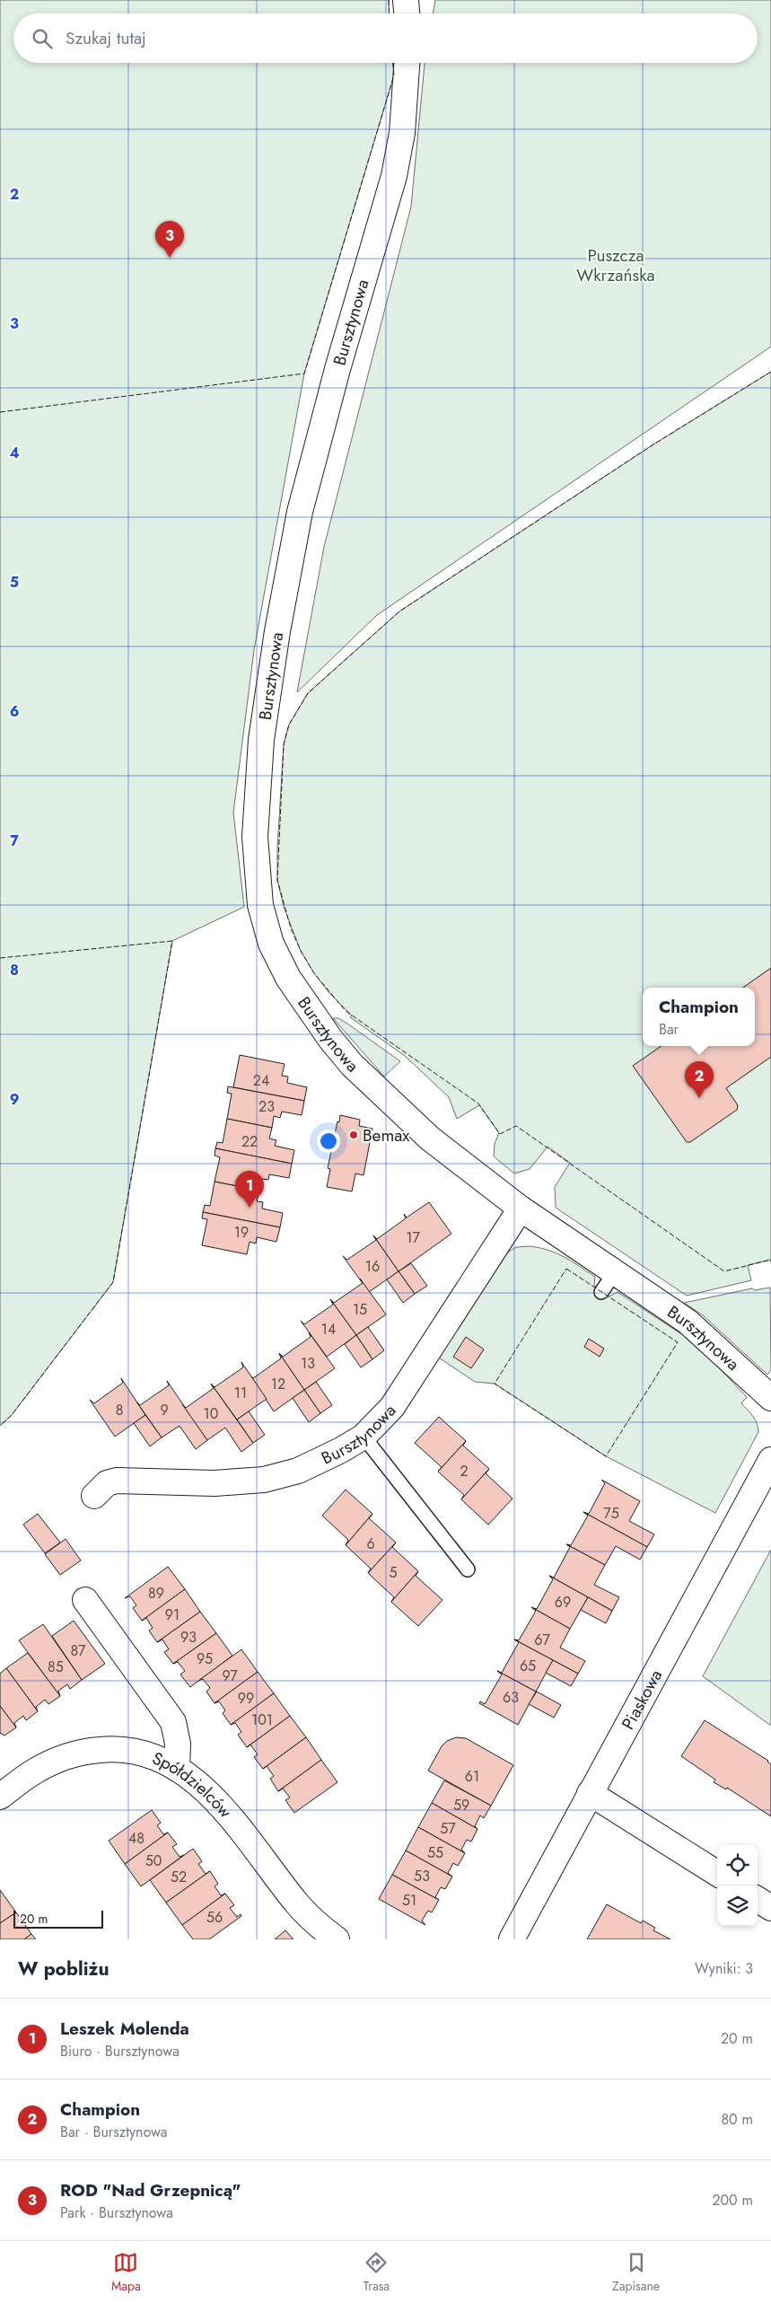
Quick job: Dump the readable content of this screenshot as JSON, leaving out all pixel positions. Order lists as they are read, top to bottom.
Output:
{
  "streets": {
    "street": ["Bursztynowa", "Piaskowa", "Spółdzielców"]
  },
  "parks": ["Puszcza Wkrzańska"],
  "places": ["Bemax"],
  "house_numbers": [
    "24",
    "23",
    "22",
    "19",
    "17",
    "16",
    "15",
    "14",
    "13",
    "12",
    "11",
    "8",
    "9",
    "10",
    "2",
    "75",
    "6",
    "5",
    "89",
    "69",
    "91",
    "93",
    "67",
    "87",
    "95",
    "65",
    "85",
    "97",
    "63",
    "99",
    "101",
    "61",
    "59",
    "57",
    "48",
    "55",
    "50",
    "53",
    "52",
    "51",
    "56"
  ],
  "scale_bar": "20 m",
  "page": {
    "search": "Szukaj tutaj",
    "pins": ["3", "2", "1"],
    "popup": ["Champion", "Bar"],
    "scale": "20 m",
    "heading": ["W pobliżu", "Wyniki: 3"],
    "list": [
      {
        "mark": "1",
        "name": "Leszek Molenda",
        "note": "Biuro · Bursztynowa",
        "value": "20 m"
      },
      {
        "mark": "2",
        "name": "Champion",
        "note": "Bar · Bursztynowa",
        "value": "80 m"
      },
      {
        "mark": "3",
        "name": "ROD \"Nad Grzepnicą\"",
        "note": "Park · Bursztynowa",
        "value": "200 m"
      }
    ],
    "nav": ["Mapa", "Trasa", "Zapisane"]
  },
  "grid": {
    "rows": [
      "2",
      "3",
      "4",
      "5",
      "6",
      "7",
      "8",
      "9"
    ]
  }
}
